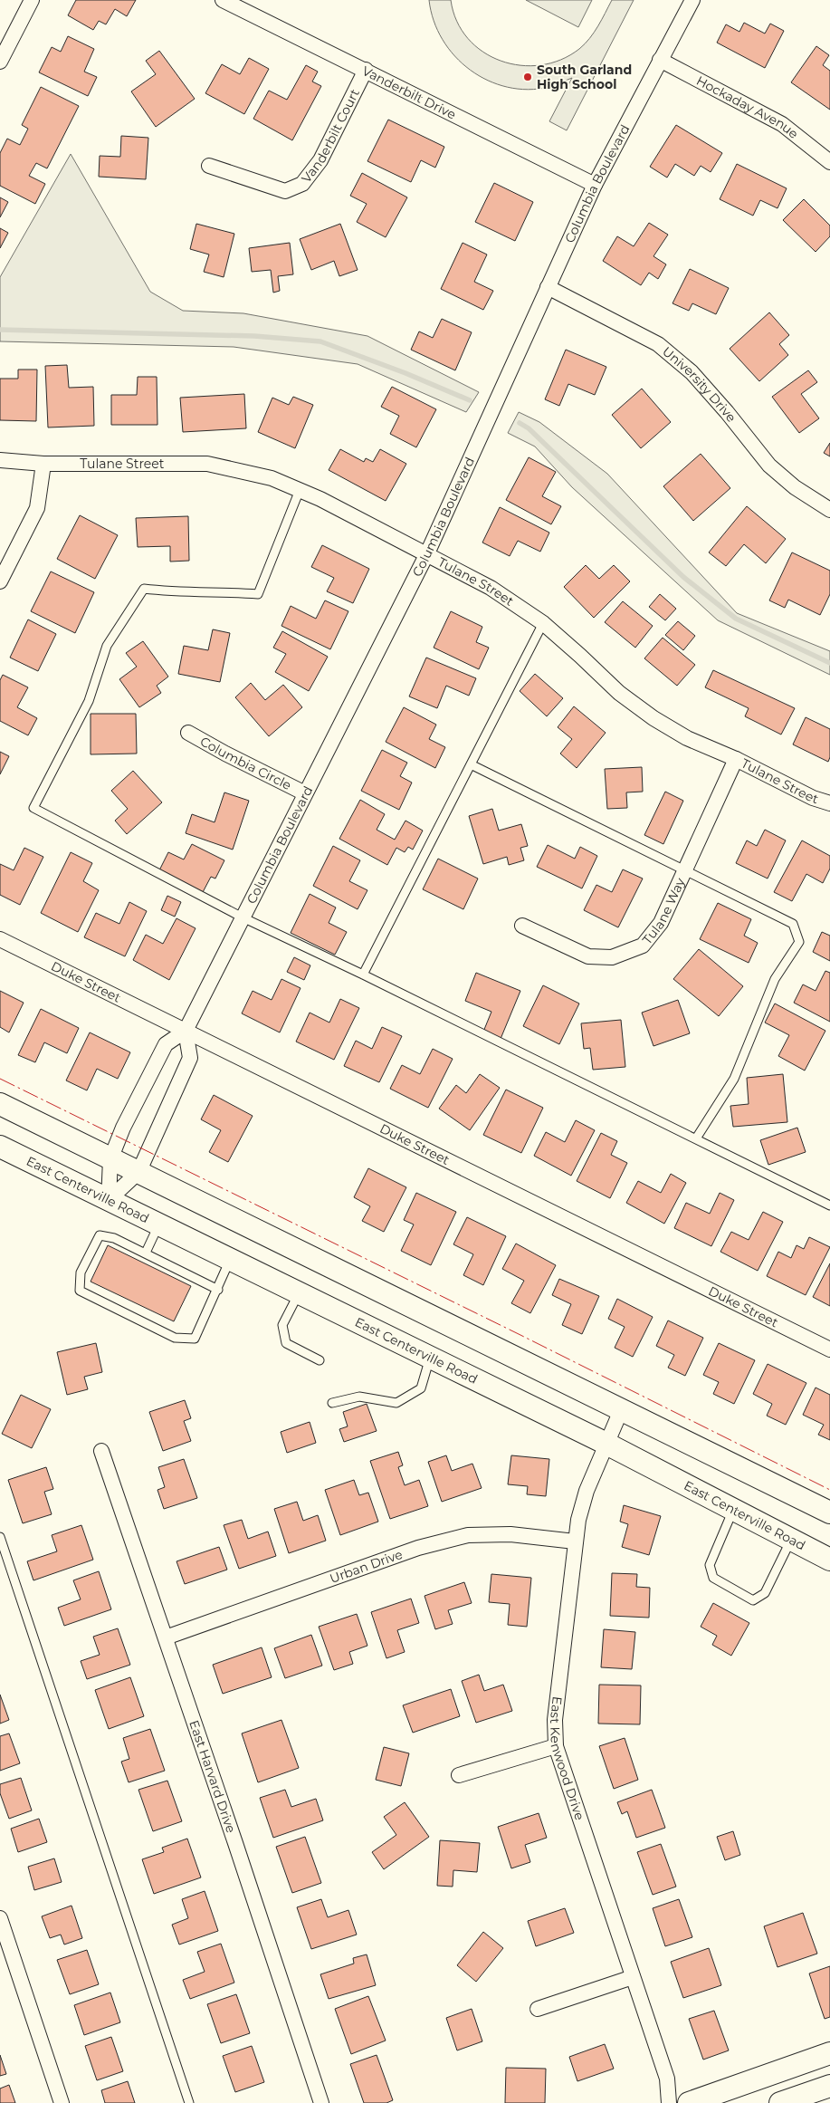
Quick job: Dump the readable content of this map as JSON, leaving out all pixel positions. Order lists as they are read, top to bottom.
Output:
{
  "streets": {
    "main road": ["East Centerville Road"],
    "street": [
      "Vanderbilt Drive",
      "Hockaday Avenue",
      "Vanderbilt Court",
      "Columbia Boulevard",
      "University Drive",
      "Tulane Street",
      "Columbia Circle",
      "Tulane Way",
      "Duke Street",
      "Urban Drive",
      "East Kenwood Drive",
      "East Harvard Drive"
    ]
  },
  "crossings": [
    ["Vanderbilt Drive", "Vanderbilt Court"],
    ["Vanderbilt Drive", "Columbia Boulevard"],
    ["Hockaday Avenue", "Columbia Boulevard"],
    ["Columbia Boulevard", "University Drive"],
    ["Columbia Boulevard", "Tulane Street"],
    ["Columbia Boulevard", "Columbia Circle"],
    ["Columbia Boulevard", "Duke Street"],
    ["Columbia Boulevard", "East Centerville Road"],
    ["Tulane Street", "Tulane Way"],
    ["East Centerville Road", "East Kenwood Drive"],
    ["Urban Drive", "East Kenwood Drive"],
    ["Urban Drive", "East Harvard Drive"]
  ],
  "places": ["South Garland High School"]
}
